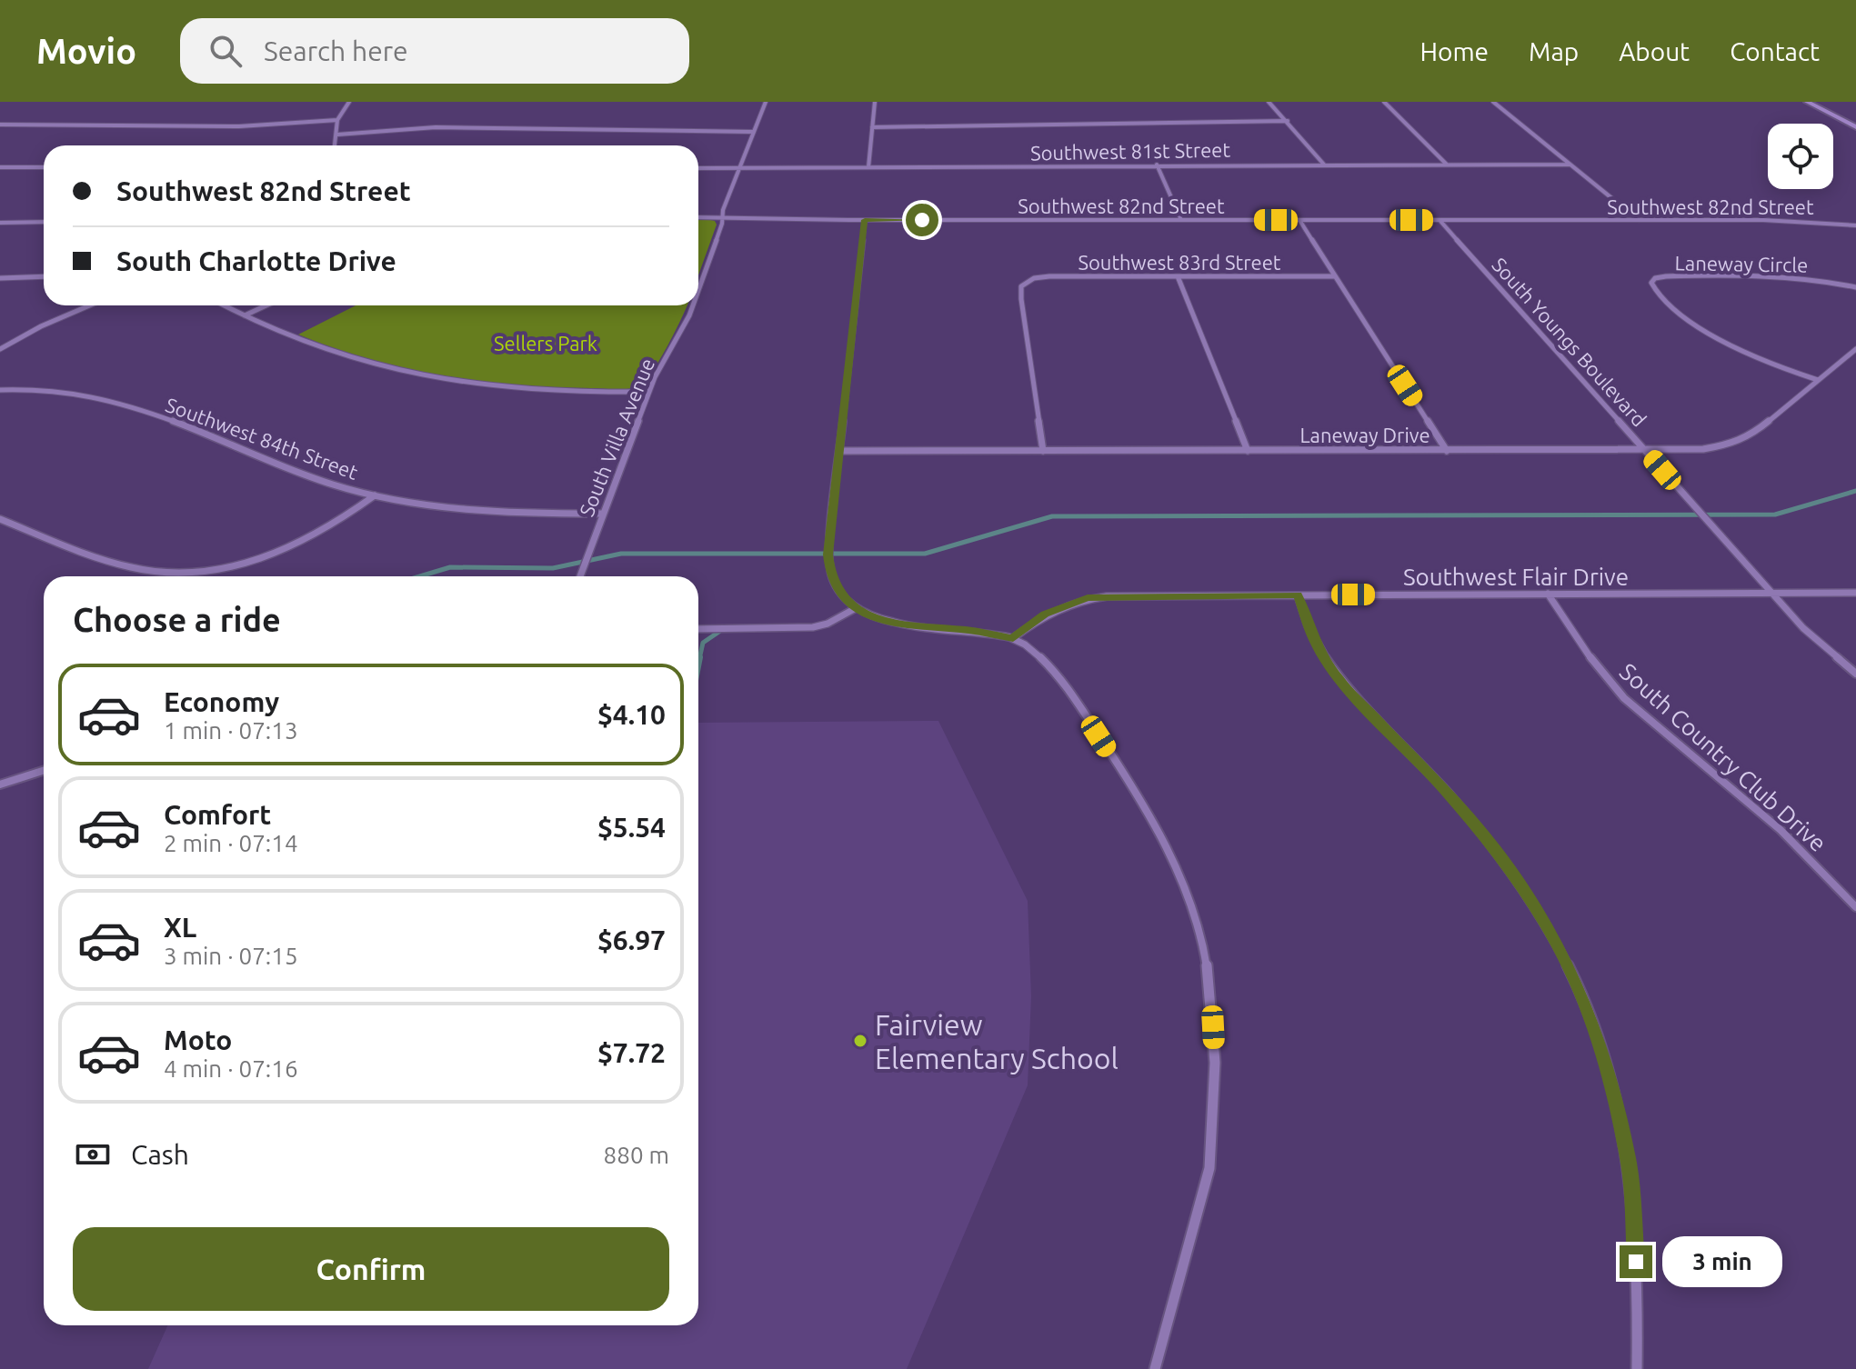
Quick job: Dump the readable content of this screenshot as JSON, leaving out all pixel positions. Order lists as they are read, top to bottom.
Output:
{
  "streets": {
    "street": [
      "Southwest 81st Street",
      "Southwest 82nd Street",
      "Southwest 83rd Street",
      "Laneway Circle",
      "South Youngs Boulevard",
      "Laneway Drive",
      "South Villa Avenue",
      "Southwest 84th Street",
      "Southwest Flair Drive",
      "South Country Club Drive"
    ]
  },
  "crossings": [
    ["Southwest 81st Street", "South Villa Avenue"],
    ["Southwest 82nd Street", "South Youngs Boulevard"],
    ["Southwest 82nd Street", "South Villa Avenue"],
    ["Southwest 83rd Street", "Laneway Drive"],
    ["Laneway Circle", "Laneway Drive"],
    ["South Youngs Boulevard", "Laneway Drive"],
    ["South Youngs Boulevard", "Southwest Flair Drive"],
    ["South Villa Avenue", "Southwest 84th Street"],
    ["Southwest Flair Drive", "South Country Club Drive"]
  ],
  "parks": ["Sellers Park"],
  "places": ["Fairview Elementary School"],
  "page": {
    "header": "Movio",
    "search": "Search here",
    "nav": [
      "Home",
      "Map",
      "About",
      "Contact"
    ],
    "banner": ["Southwest 82nd Street", "South Charlotte Drive"],
    "heading": "Choose a ride",
    "list": [
      {
        "name": "Economy",
        "note": "1 min · 07:13",
        "value": "$4.10"
      },
      {
        "name": "Comfort",
        "note": "2 min · 07:14",
        "value": "$5.54"
      },
      {
        "name": "XL",
        "note": "3 min · 07:15",
        "value": "$6.97"
      },
      {
        "name": "Moto",
        "note": "4 min · 07:16",
        "value": "$7.72"
      }
    ],
    "pay": ["Cash", "880 m"],
    "buttons": "Confirm",
    "bubble": "3 min"
  }
}
